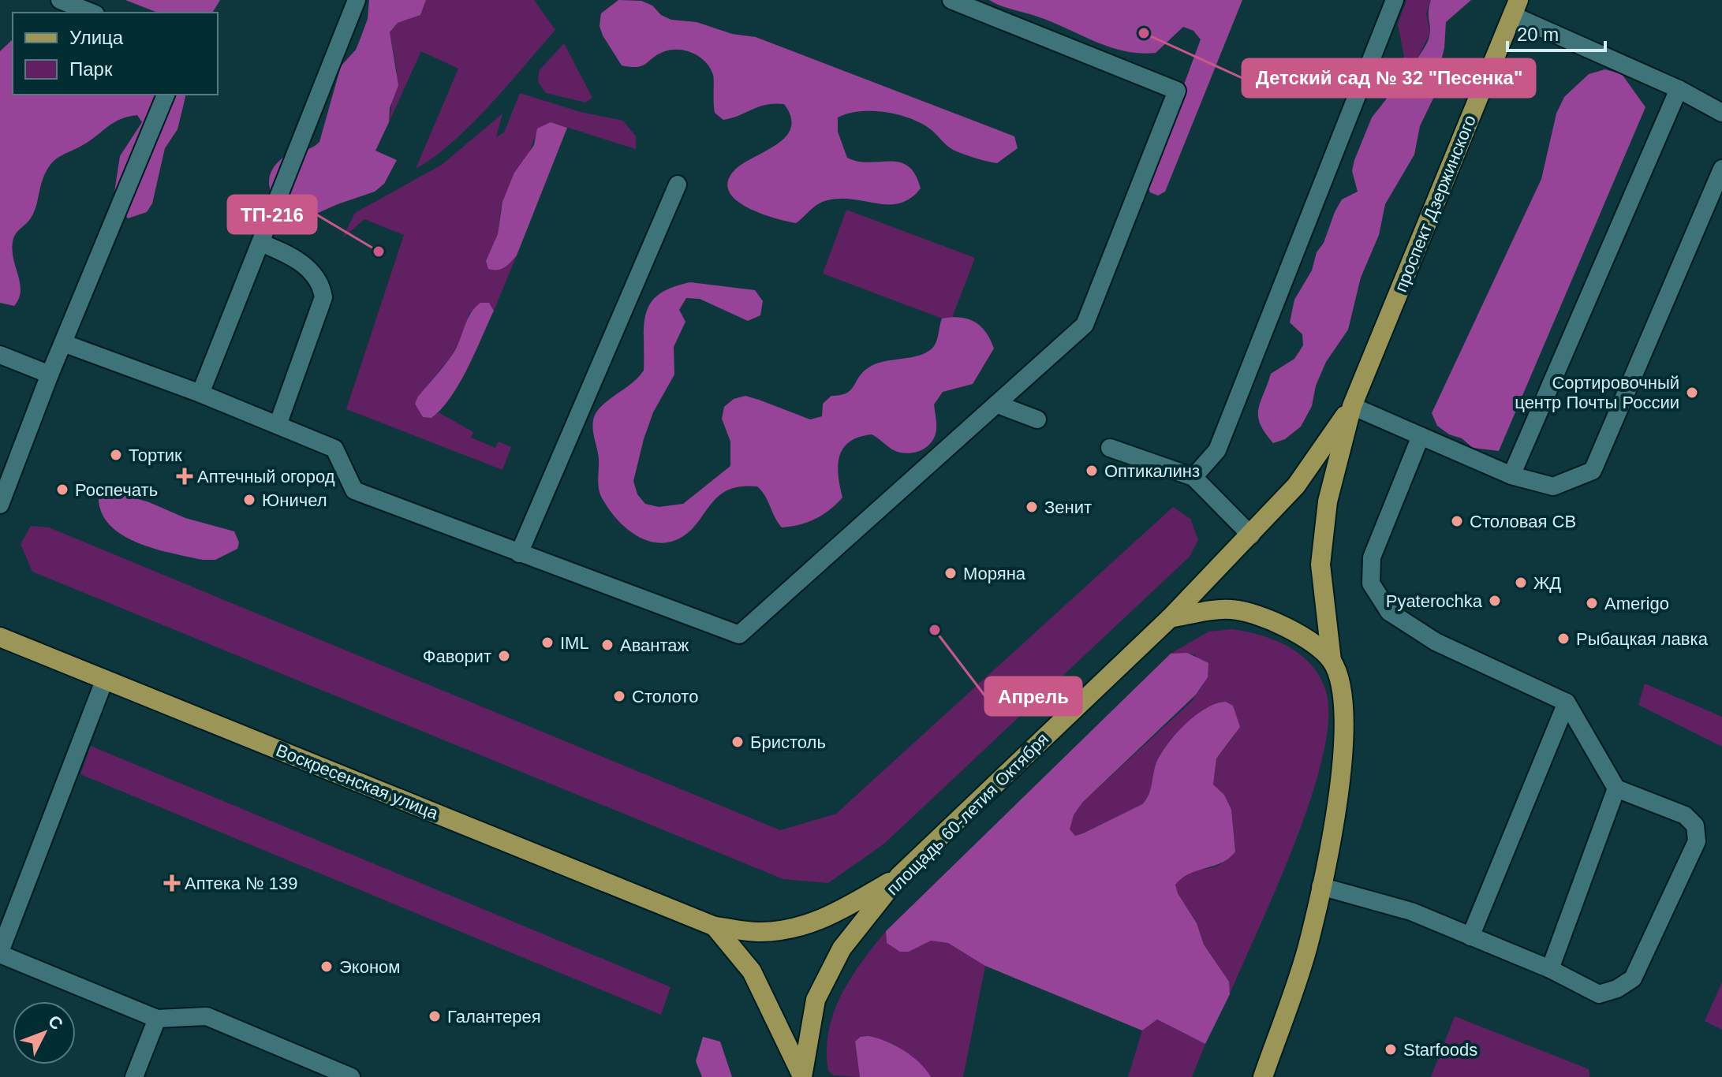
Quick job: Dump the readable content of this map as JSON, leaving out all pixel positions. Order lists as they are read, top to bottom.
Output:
{
  "streets": {
    "main road": ["проспект Дзержинского", "Воскресенская улица", "площадь 60-летия Октября"]
  },
  "crossings": [
    ["проспект Дзержинского", "площадь 60-летия Октября"],
    ["Воскресенская улица", "площадь 60-летия Октября"]
  ],
  "places": {
    "other": [
      "Детский сад № 32 \"Песенка\"",
      "ТП-216",
      "Сортировочный центр Почты России",
      "Тортик",
      "Оптикалинз",
      "Роспечать",
      "Юничел",
      "Зенит",
      "Столовая СВ",
      "Моряна",
      "ЖД",
      "Pyaterochka",
      "Amerigo",
      "Апрель",
      "Рыбацкая лавка",
      "IML",
      "Авантаж",
      "Фаворит",
      "Столото",
      "Бристоль",
      "Эконом",
      "Галантерея",
      "Starfoods"
    ],
    "health": ["Аптечный огород", "Аптека № 139"]
  },
  "legend": ["Улица", "Парк"],
  "scale_bar": "20 m",
  "north": "top right"
}
